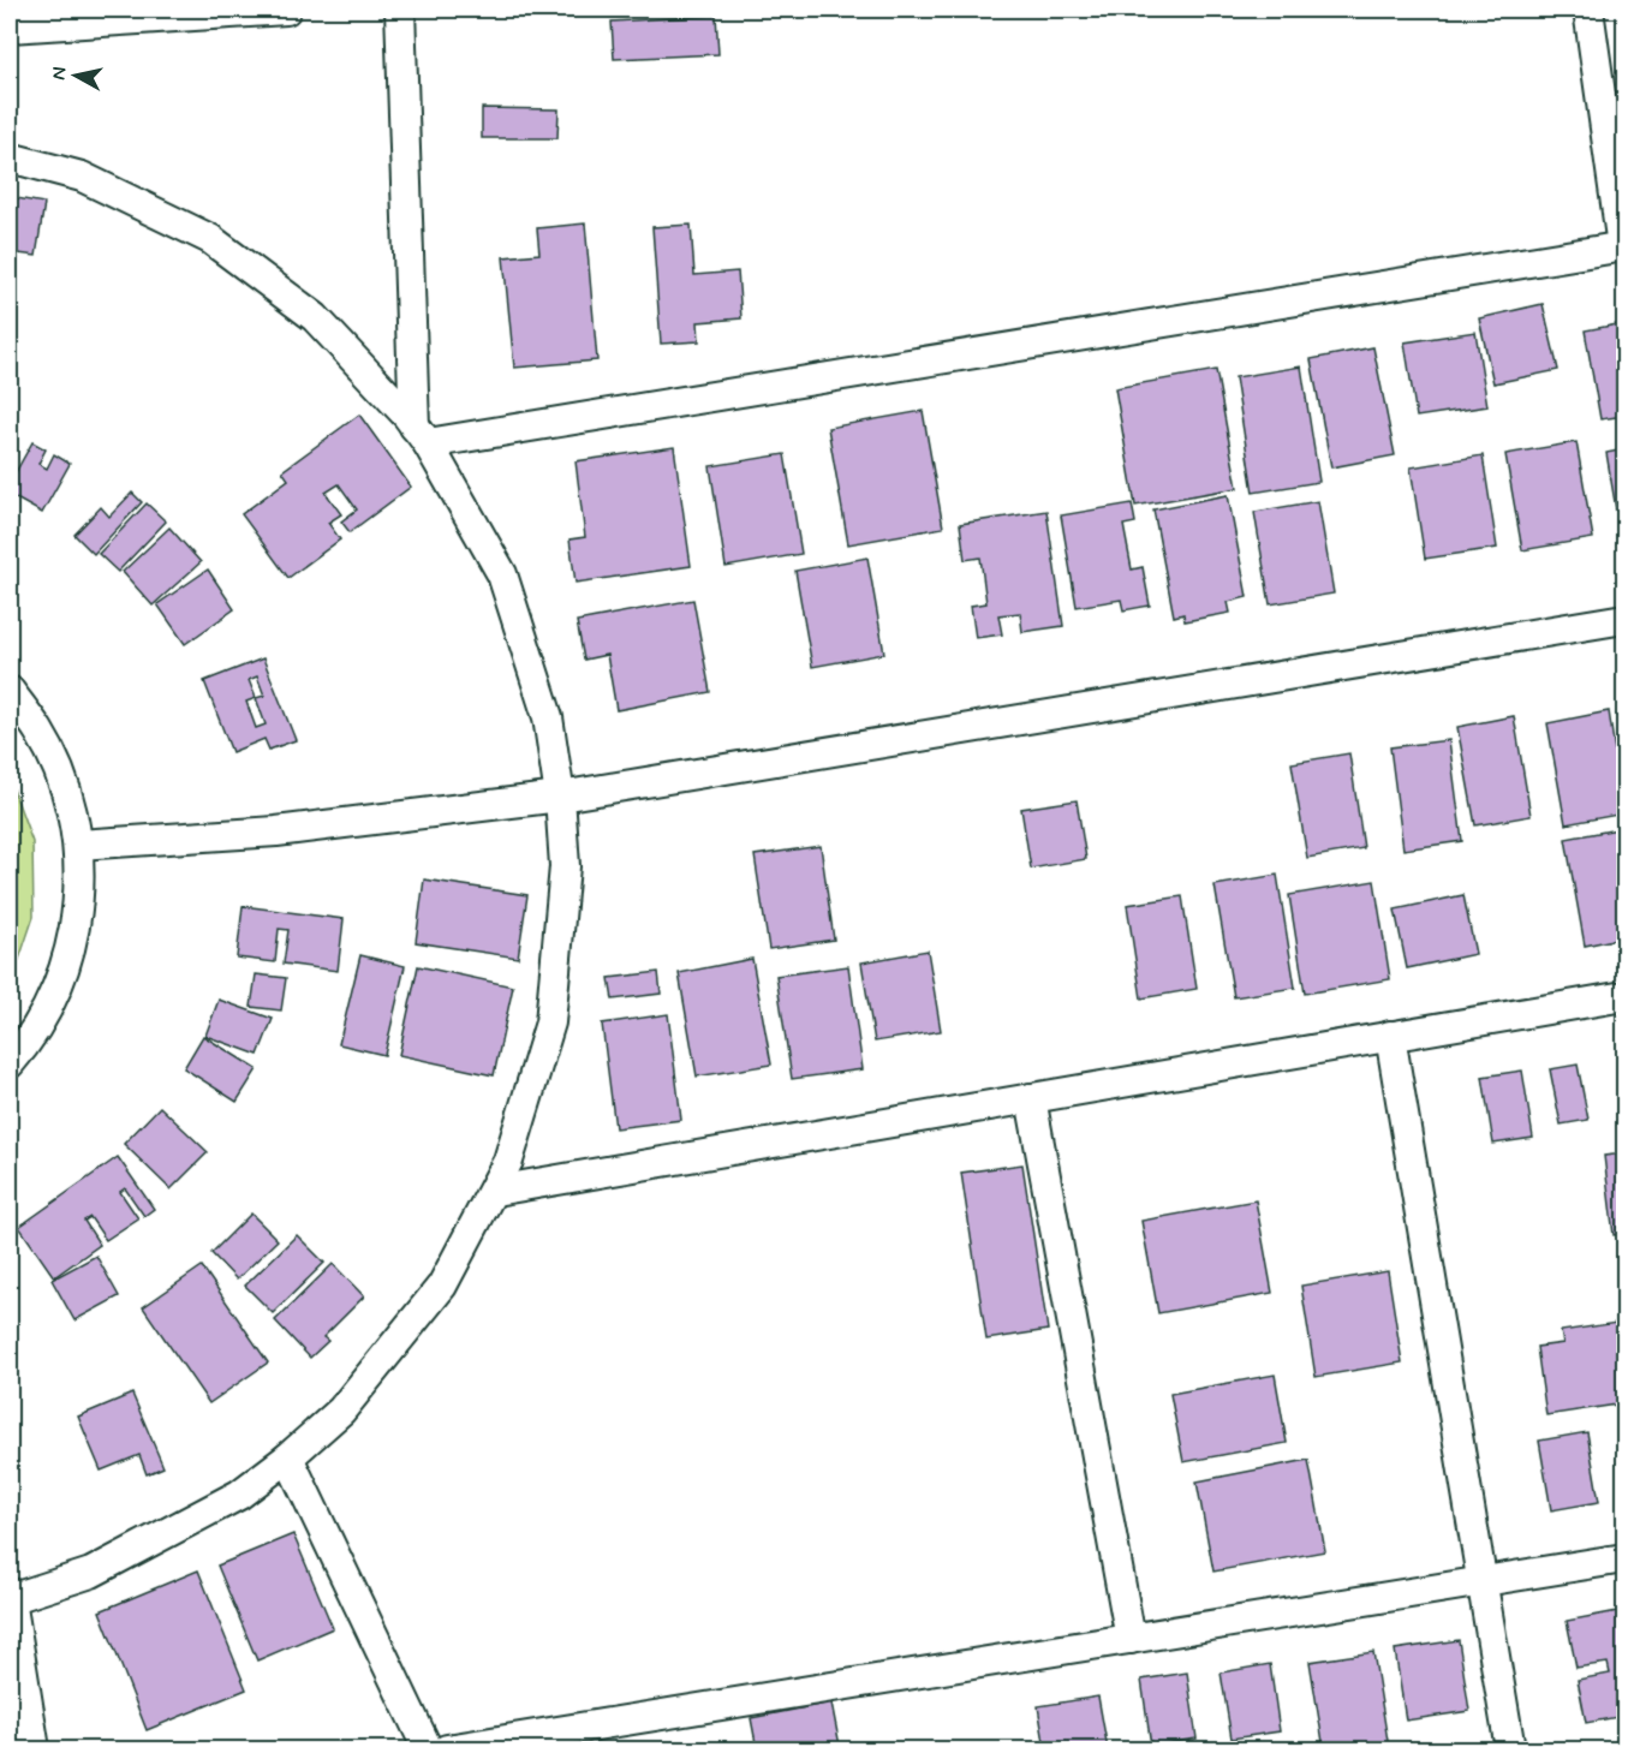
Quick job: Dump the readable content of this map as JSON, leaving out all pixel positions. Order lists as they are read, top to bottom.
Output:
{
  "north": "left"
}
